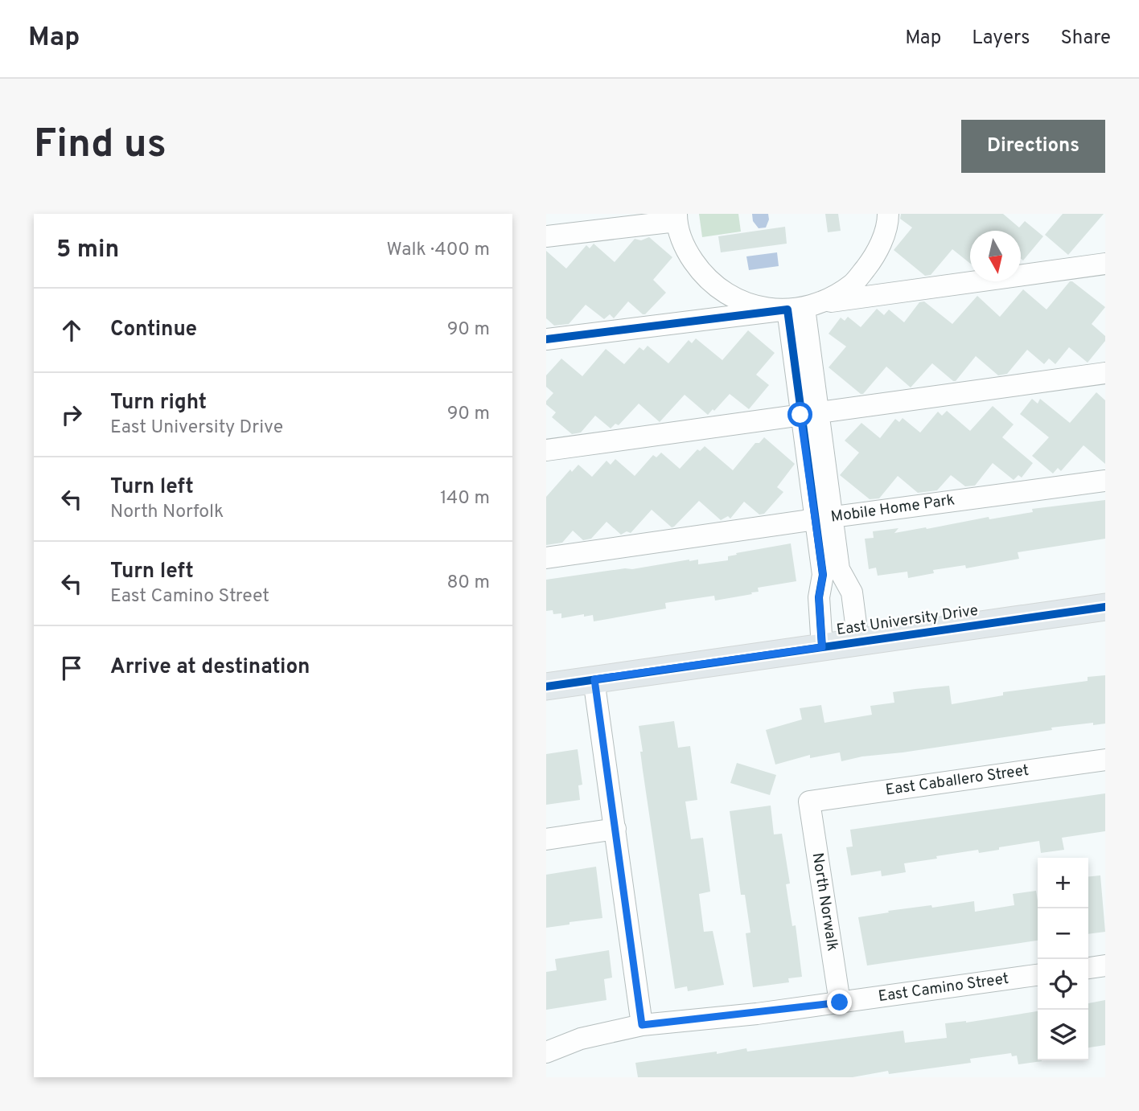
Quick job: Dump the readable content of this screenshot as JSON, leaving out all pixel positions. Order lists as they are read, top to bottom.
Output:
{
  "streets": {
    "main road": ["East University Drive"],
    "street": [
      "Mobile Home Park",
      "East Caballero Street",
      "North Norwalk",
      "East Camino Street"
    ]
  },
  "crossings": [
    ["East Caballero Street", "North Norwalk"],
    ["North Norwalk", "East Camino Street"]
  ],
  "north": "bottom",
  "page": {
    "header": "Map",
    "nav": ["Map", "Layers", "Share"],
    "buttons": "Directions",
    "title": "Find us",
    "heading": ["5 min", "Walk · 400 m"],
    "list": [
      ["Continue", "90 m"],
      ["Turn right", "East University Drive", "90 m"],
      ["Turn left", "North Norfolk", "140 m"],
      ["Turn left", "East Camino Street", "80 m"],
      "Arrive at destination"
    ],
    "map_buttons": ["+", "−"]
  }
}
